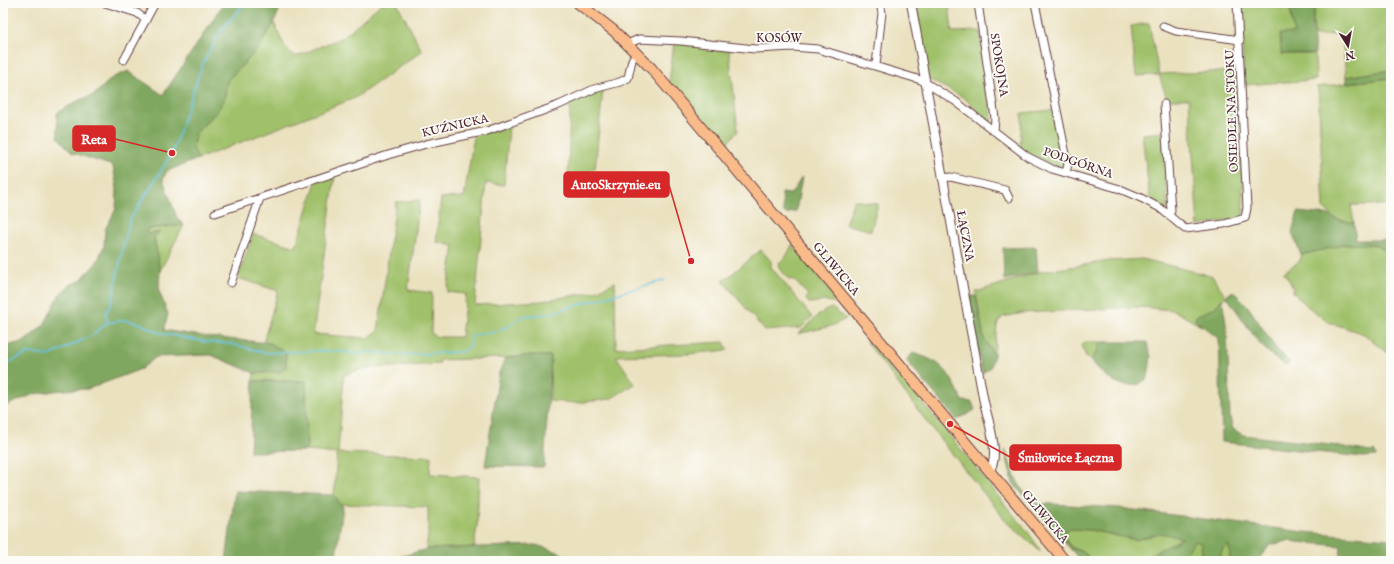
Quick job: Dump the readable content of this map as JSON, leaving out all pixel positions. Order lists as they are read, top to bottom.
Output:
{
  "streets": {
    "main road": ["GLIWICKA"],
    "street": [
      "KOSÓW",
      "SPOKOJNA",
      "OSIEDLE NA STOKU",
      "KUŹNICKA",
      "PODGÓRNA",
      "ŁĄCZNA"
    ]
  },
  "crossings": [
    ["KOSÓW", "PODGÓRNA"],
    ["KOSÓW", "ŁĄCZNA"],
    ["KOSÓW", "GLIWICKA"],
    ["SPOKOJNA", "PODGÓRNA"],
    ["OSIEDLE NA STOKU", "PODGÓRNA"],
    ["KUŹNICKA", "GLIWICKA"],
    ["PODGÓRNA", "ŁĄCZNA"],
    ["ŁĄCZNA", "GLIWICKA"]
  ],
  "places": ["Reta", "AutoSkrzynie.eu", "Śmiłowice Łączna"],
  "north": "bottom"
}
